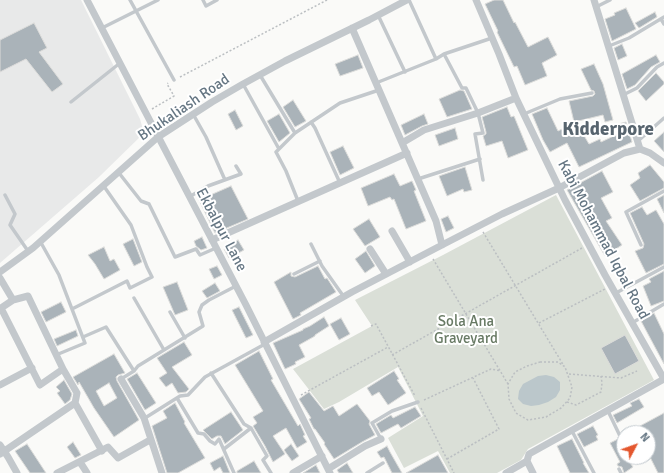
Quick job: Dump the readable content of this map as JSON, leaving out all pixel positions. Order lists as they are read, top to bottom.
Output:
{
  "streets": {
    "street": ["Bhukaliash Road", "Ekbalpur Lane", "Kabi Mohammad Iqbal Road"]
  },
  "crossings": [
    ["Bhukaliash Road", "Ekbalpur Lane"]
  ],
  "districts": ["Kidderpore"],
  "parks": ["Sola Ana Graveyard"],
  "north": "top right"
}
